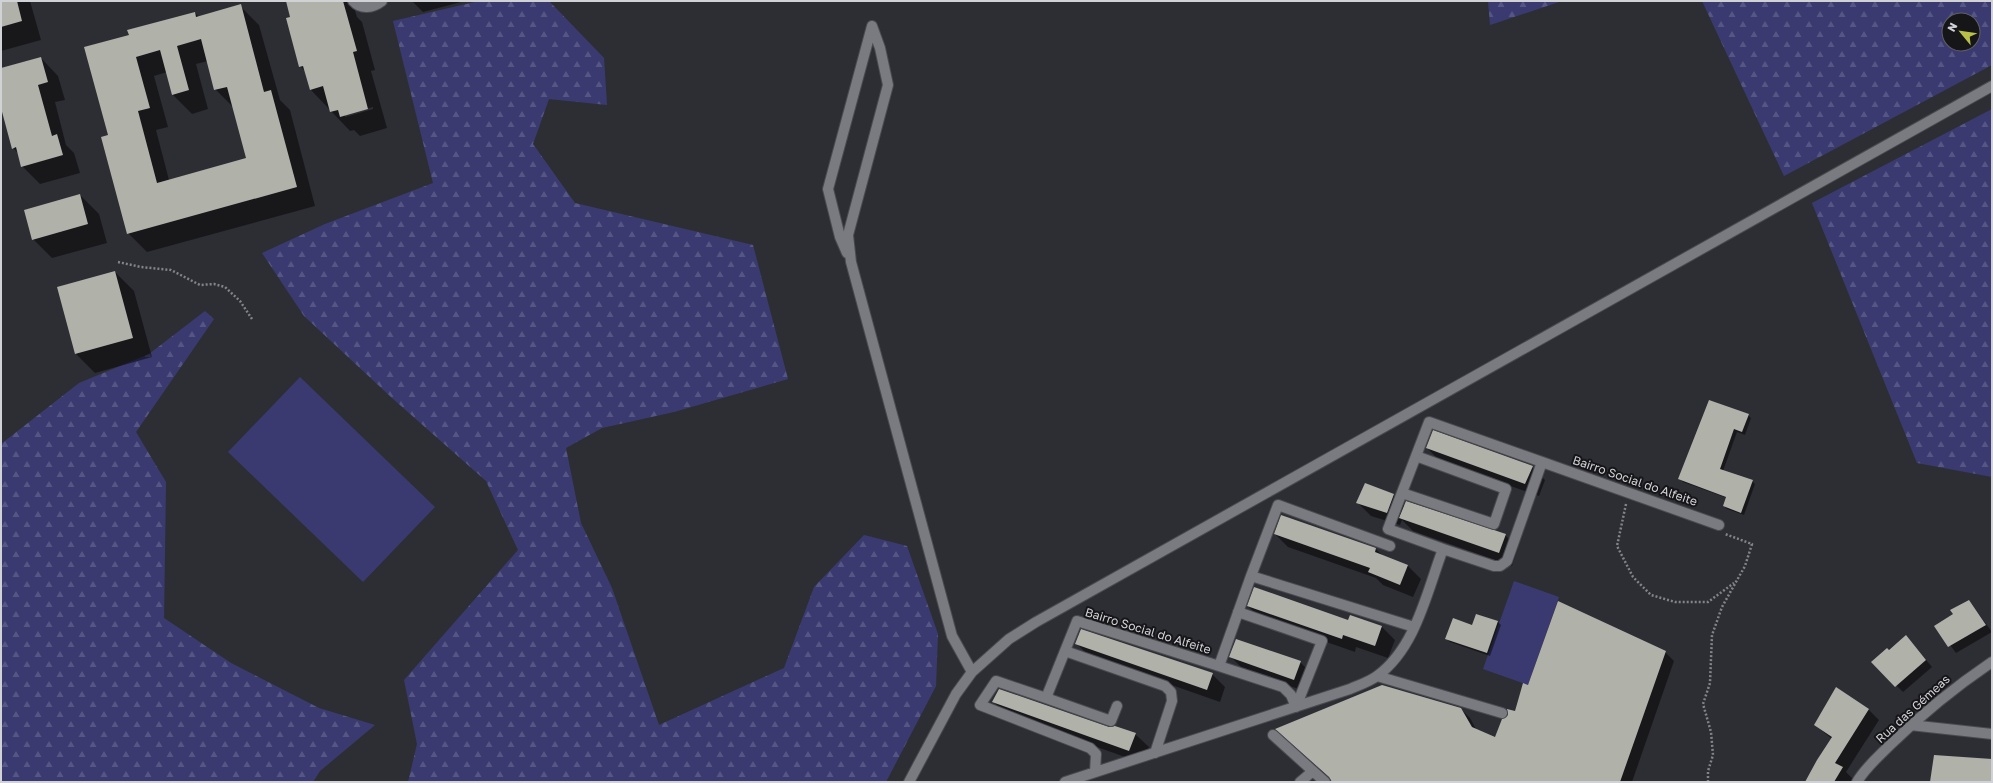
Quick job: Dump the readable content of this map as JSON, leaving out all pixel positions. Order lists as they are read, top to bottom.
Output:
{
  "streets": {
    "street": ["Bairro Social do Alfeite", "Rua das Gémeas"]
  },
  "north": "top left"
}
